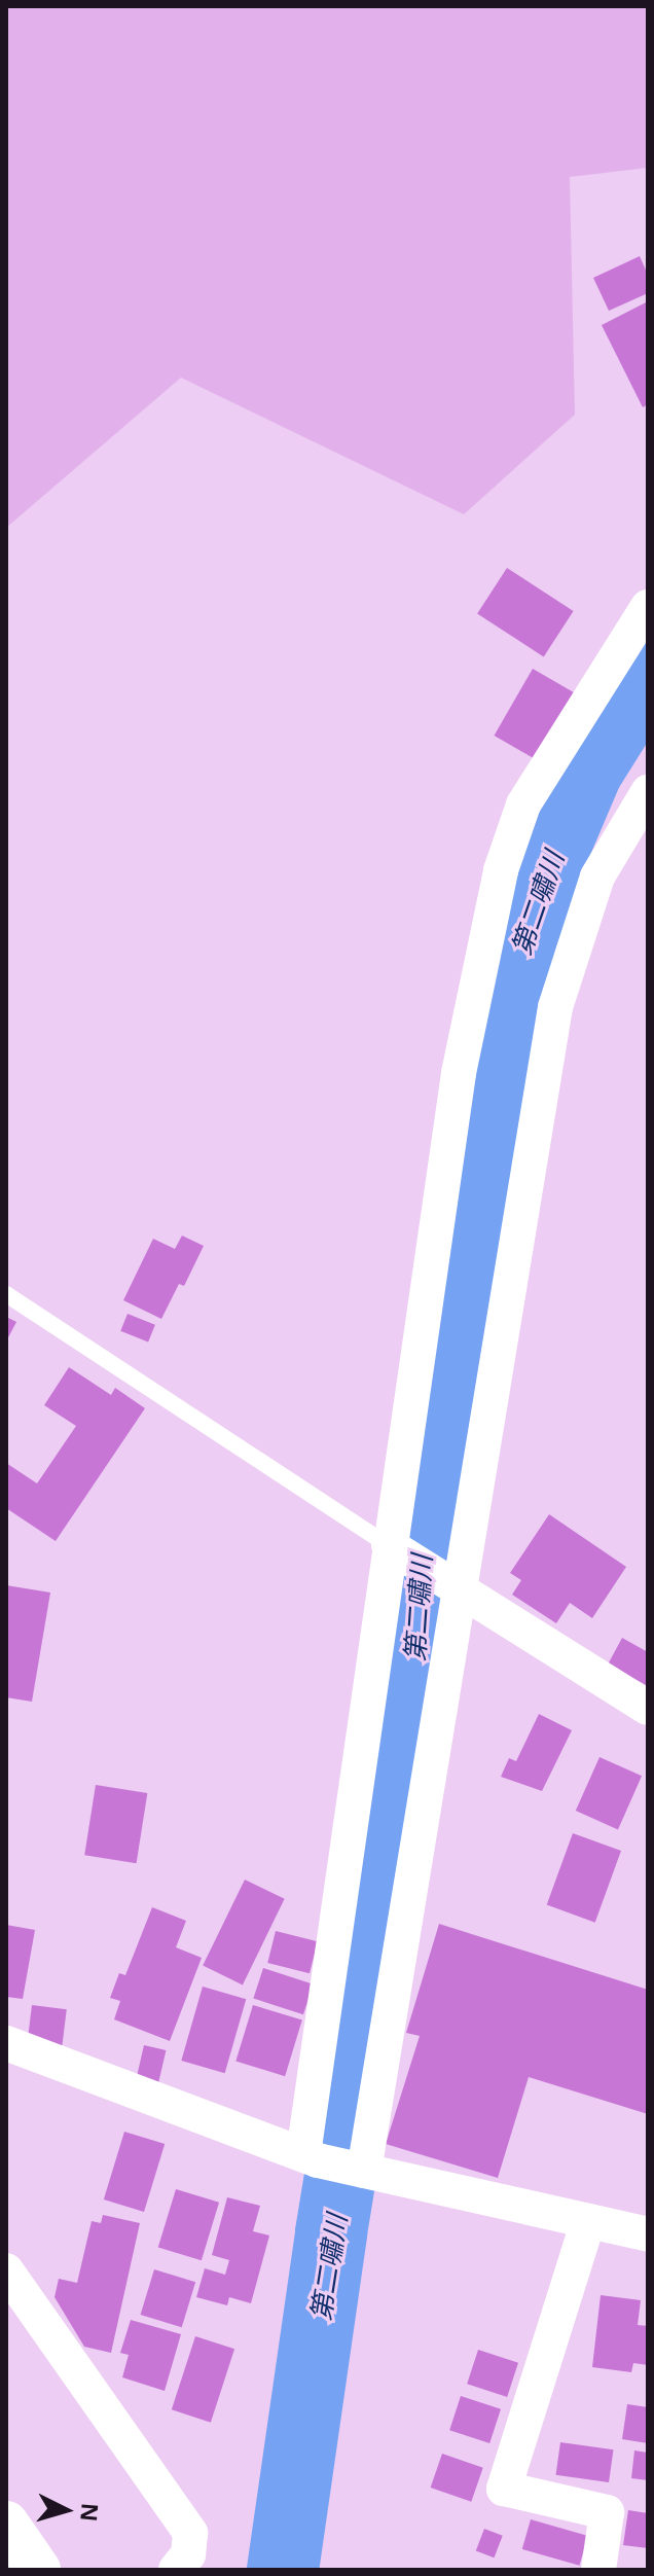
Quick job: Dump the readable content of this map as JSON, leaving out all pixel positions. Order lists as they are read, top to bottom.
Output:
{
  "water": ["第二嘯川"],
  "north": "right"
}
